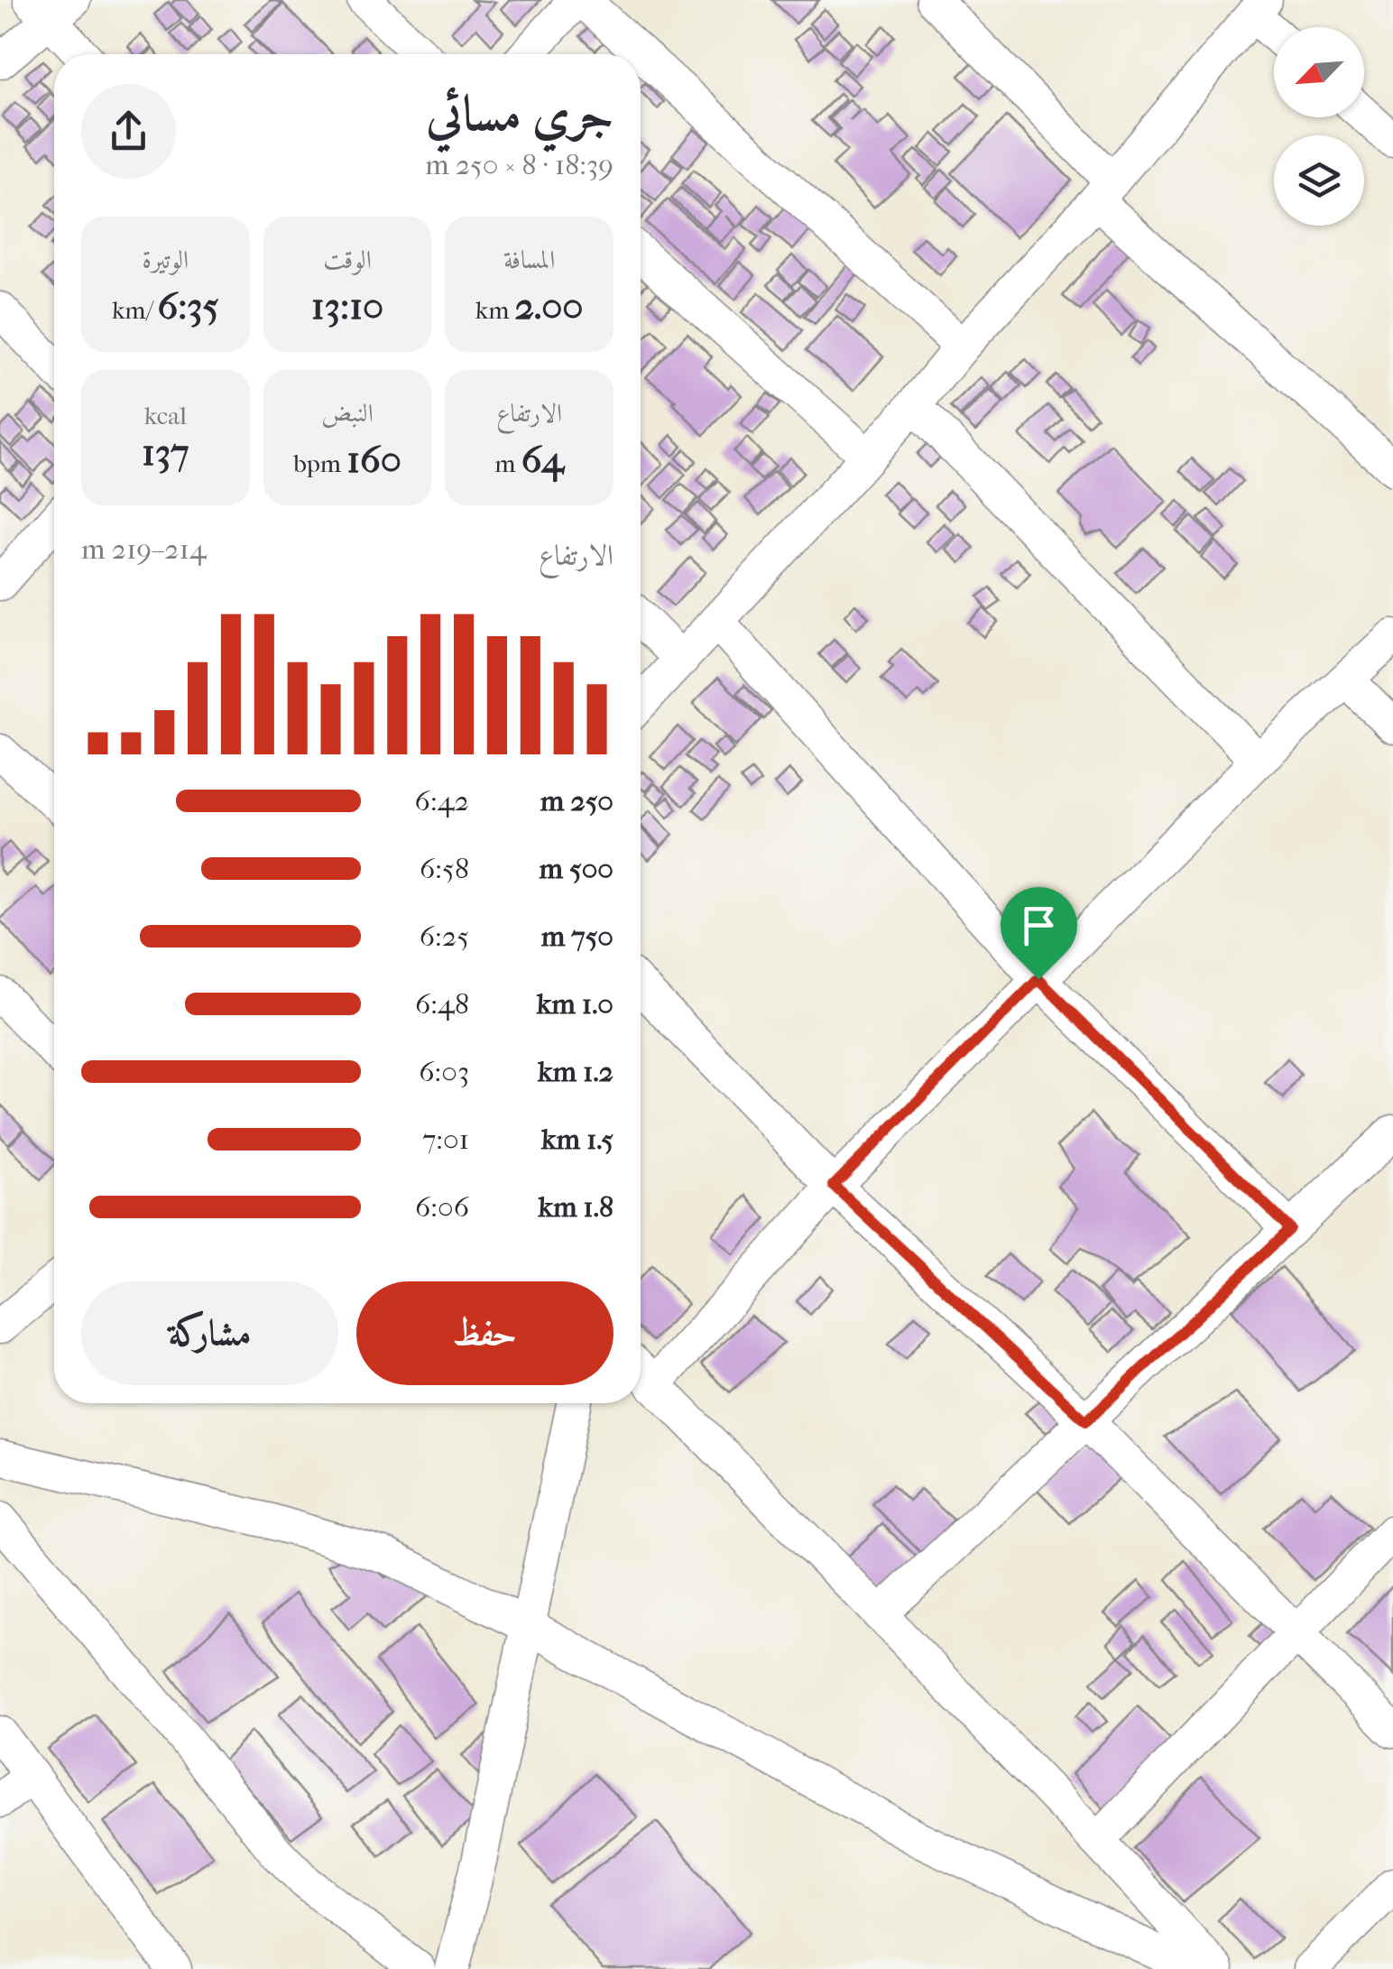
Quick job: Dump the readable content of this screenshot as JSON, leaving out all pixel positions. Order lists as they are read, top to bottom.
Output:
{
  "north": "bottom left",
  "page": {
    "heading": ["جري مسائي", "18:39 · 8 × 250 m"],
    "stats": [
      ["المسافة", "2.00 km"],
      ["الوقت", "13:10"],
      ["الوتيرة", "6:35 /km"],
      ["الارتفاع", "64 m"],
      ["النبض", "160 bpm"],
      ["kcal", "137"]
    ],
    "chart": ["الارتفاع", "214–219 m"],
    "list": [
      {
        "name": "250 m",
        "note": "6:42"
      },
      {
        "name": "500 m",
        "note": "6:58"
      },
      {
        "name": "750 m",
        "note": "6:25"
      },
      {
        "name": "1.0 km",
        "note": "6:48"
      },
      {
        "name": "1.2 km",
        "note": "6:03"
      },
      {
        "name": "1.5 km",
        "note": "7:01"
      },
      {
        "name": "1.8 km",
        "note": "6:06"
      }
    ],
    "buttons": ["حفظ", "مشاركة"]
  }
}
